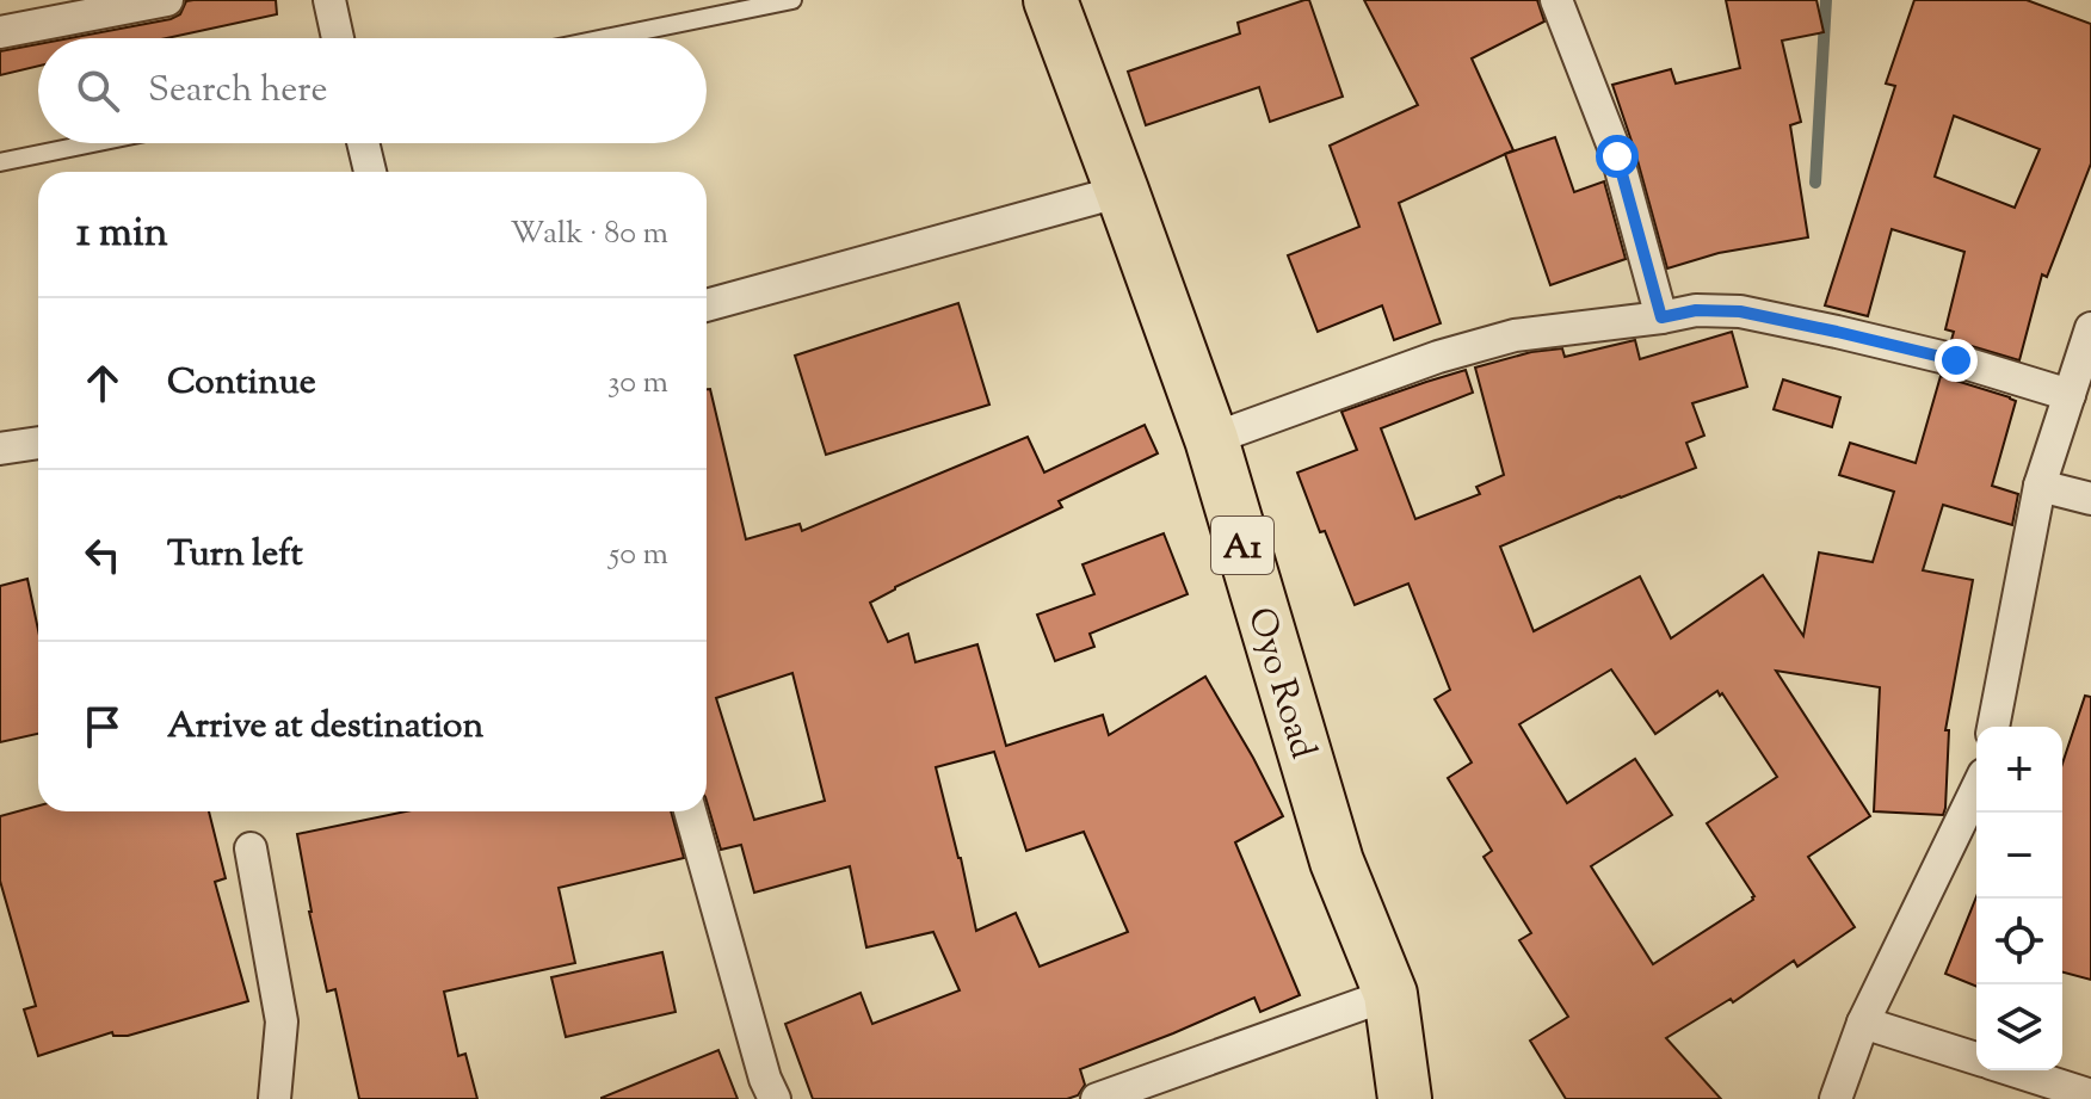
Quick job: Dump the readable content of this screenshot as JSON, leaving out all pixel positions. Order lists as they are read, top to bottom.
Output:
{
  "streets": {
    "highway": ["A1", "Oyo Road"]
  },
  "page": {
    "search": "Search here",
    "heading": ["1 min", "Walk · 80 m"],
    "list": [
      ["Continue", "30 m"],
      ["Turn left", "50 m"],
      "Arrive at destination"
    ],
    "map_buttons": ["+", "−"]
  }
}
